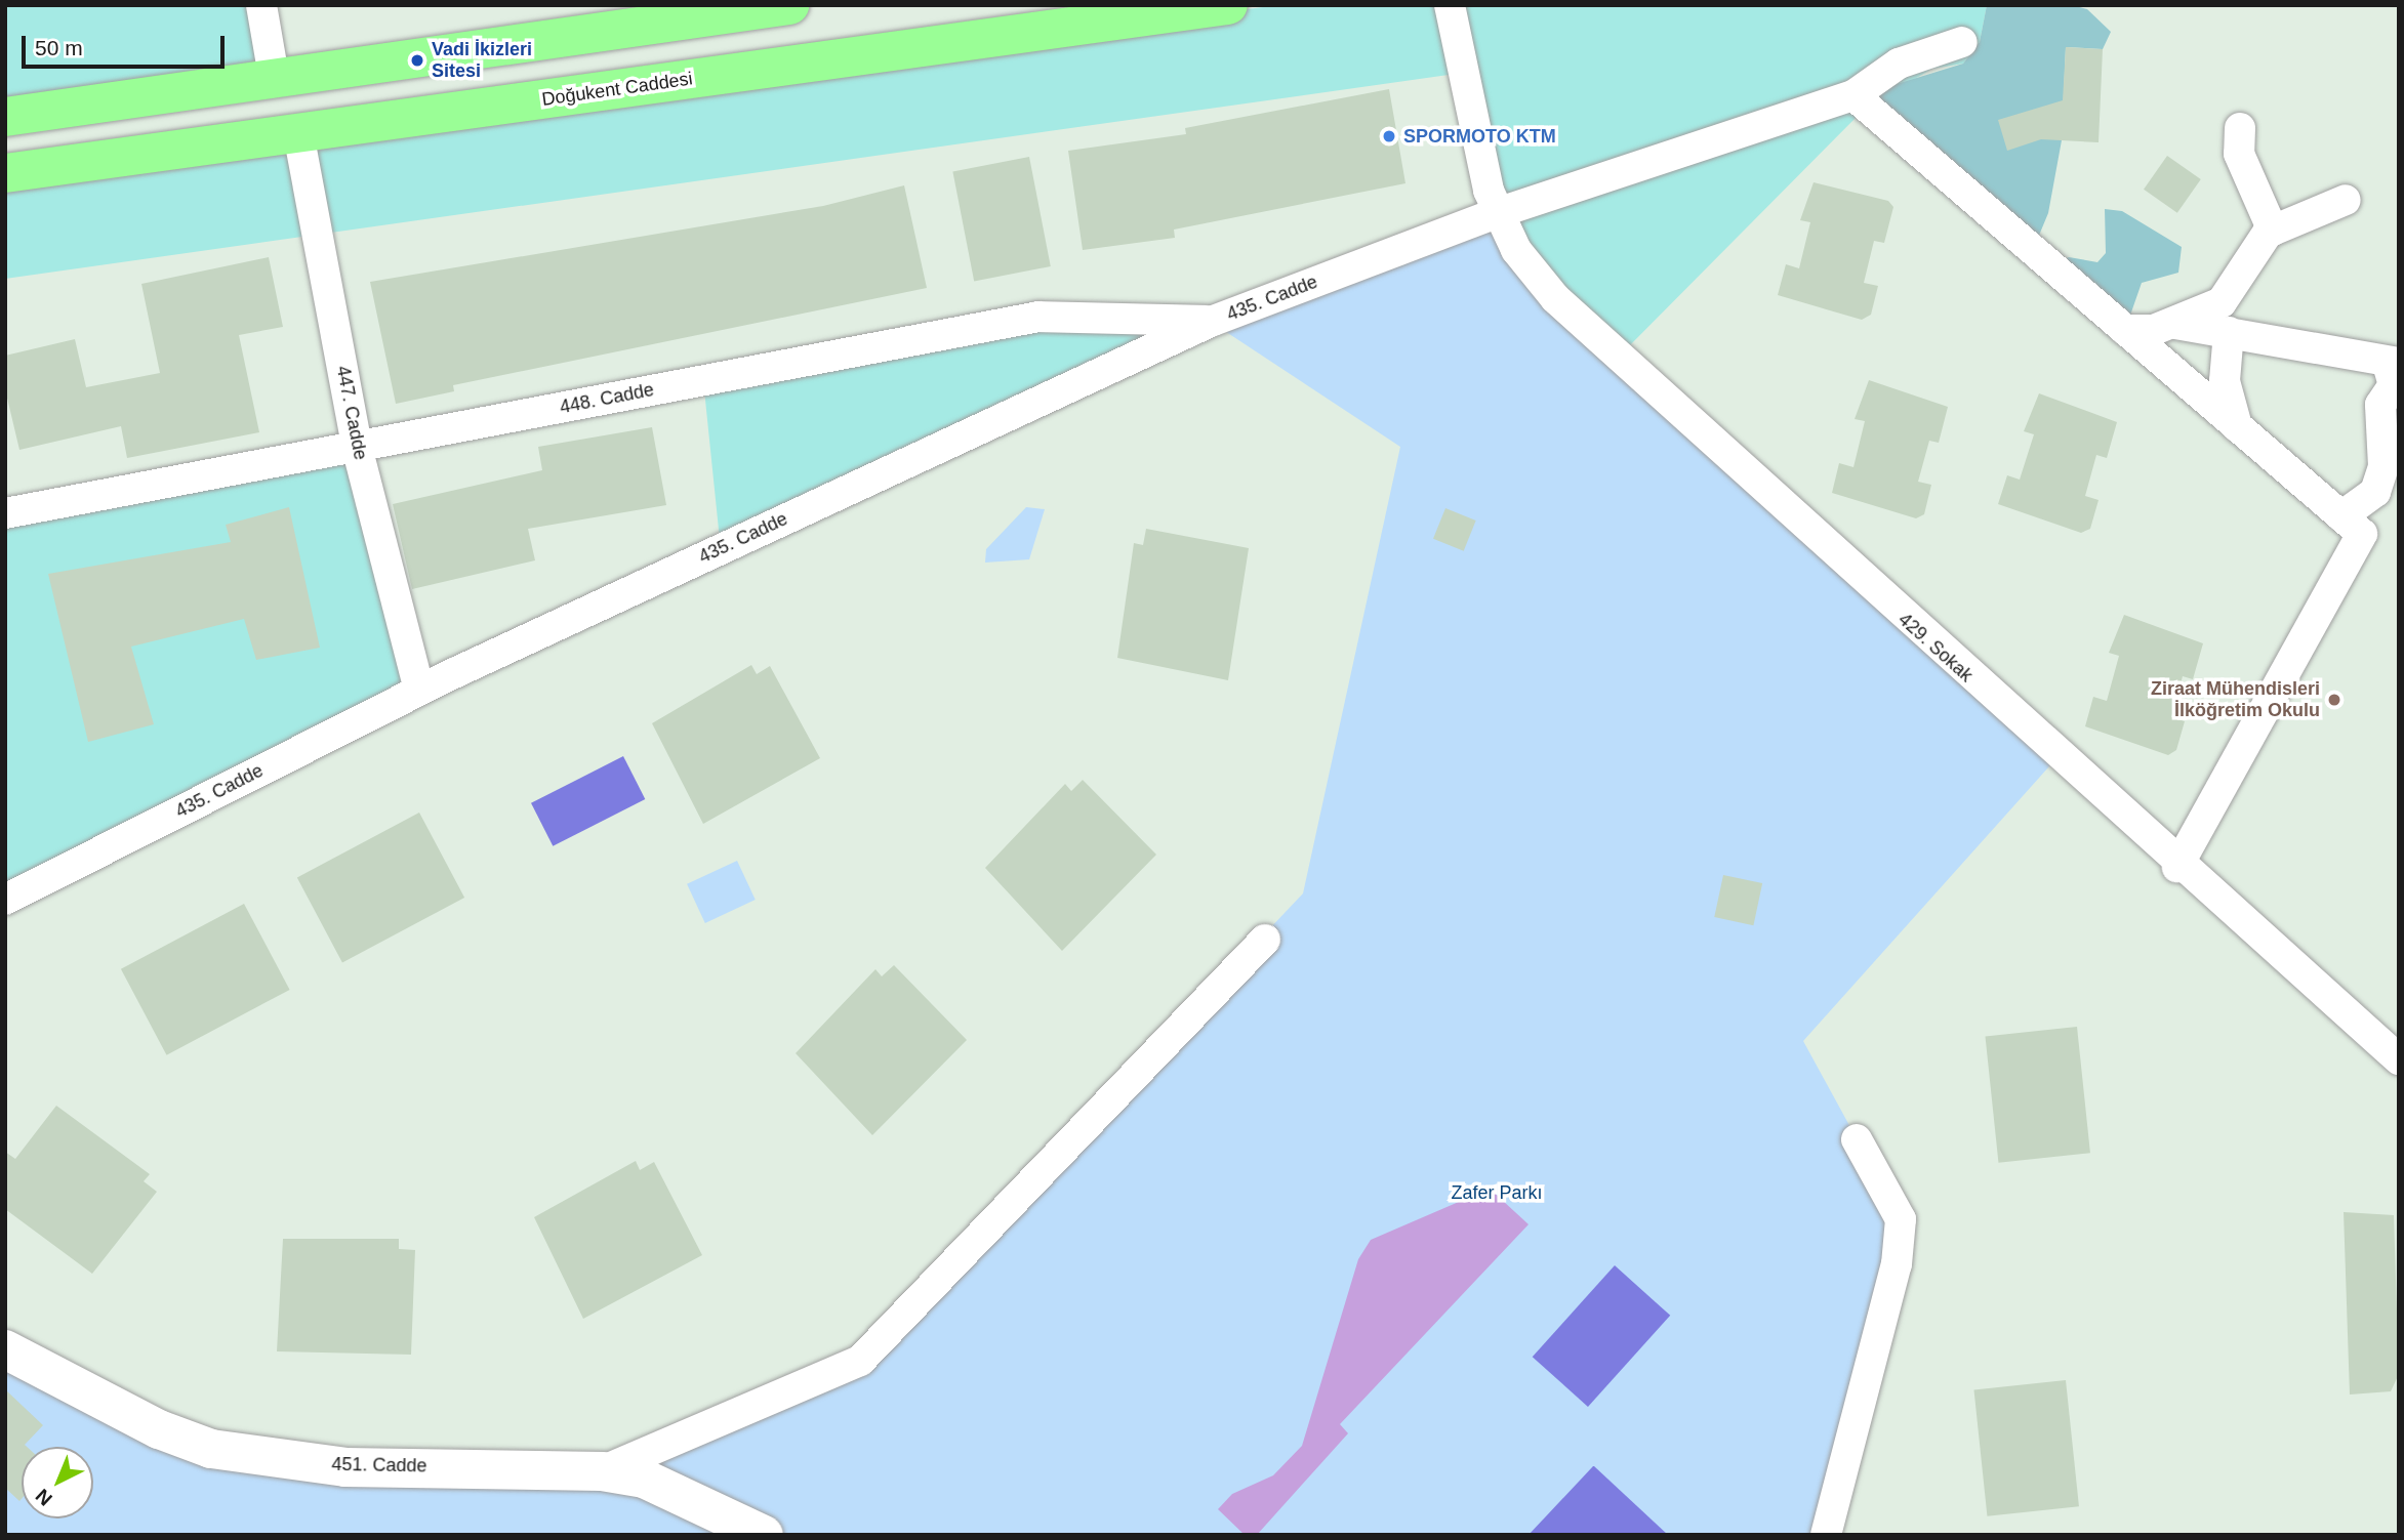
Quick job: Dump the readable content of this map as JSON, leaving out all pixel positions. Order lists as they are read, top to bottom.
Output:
{
  "streets": {
    "main road": ["Doğukent Caddesi"],
    "street": [
      "435. Cadde",
      "448. Cadde",
      "447. Cadde",
      "429. Sokak",
      "451. Cadde"
    ]
  },
  "crossings": [
    ["Doğukent Caddesi", "447. Cadde"],
    ["435. Cadde", "448. Cadde"],
    ["435. Cadde", "447. Cadde"],
    ["435. Cadde", "429. Sokak"],
    ["448. Cadde", "447. Cadde"]
  ],
  "parks": ["Zafer Parkı"],
  "places": ["Vadi İkizleri Sitesi", "SPORMOTO KTM", "Ziraat Mühendisleri İlköğretim Okulu"],
  "scale_bar": "50 m",
  "north": "bottom left"
}
